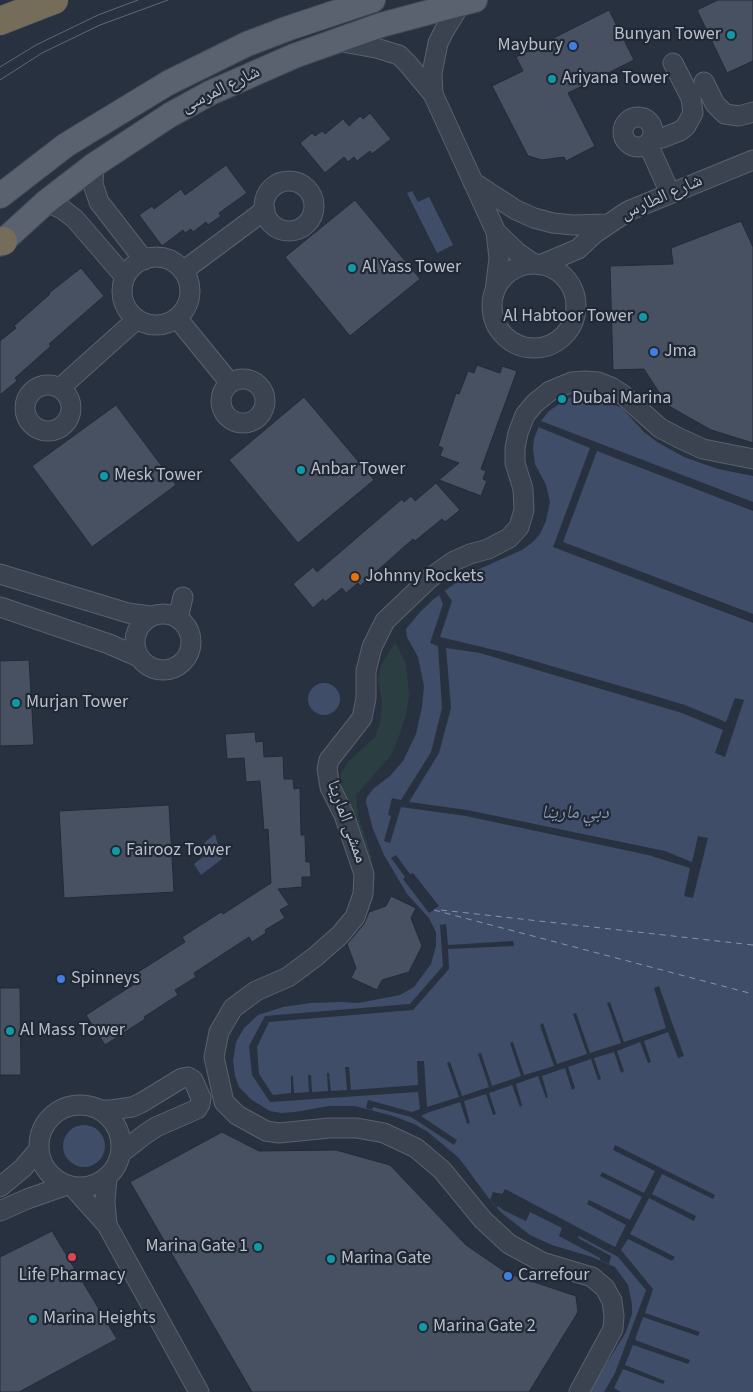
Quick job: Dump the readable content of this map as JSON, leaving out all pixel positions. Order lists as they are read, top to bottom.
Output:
{
  "streets": {
    "main road": ["شارع المرسى"],
    "street": ["شارع الطارس", "ممشى المارينا"]
  },
  "water": ["دبي مارينا"],
  "places": [
    "Bunyan Tower",
    "Maybury",
    "Ariyana Tower",
    "Al Yass Tower",
    "Al Habtoor Tower",
    "Jma",
    "Dubai Marina",
    "Anbar Tower",
    "Mesk Tower",
    "Johnny Rockets",
    "Murjan Tower",
    "Fairooz Tower",
    "Spinneys",
    "Al Mass Tower",
    "Marina Gate 1",
    "Life Pharmacy",
    "Marina Gate",
    "Carrefour",
    "Marina Heights",
    "Marina Gate 2"
  ]
}
